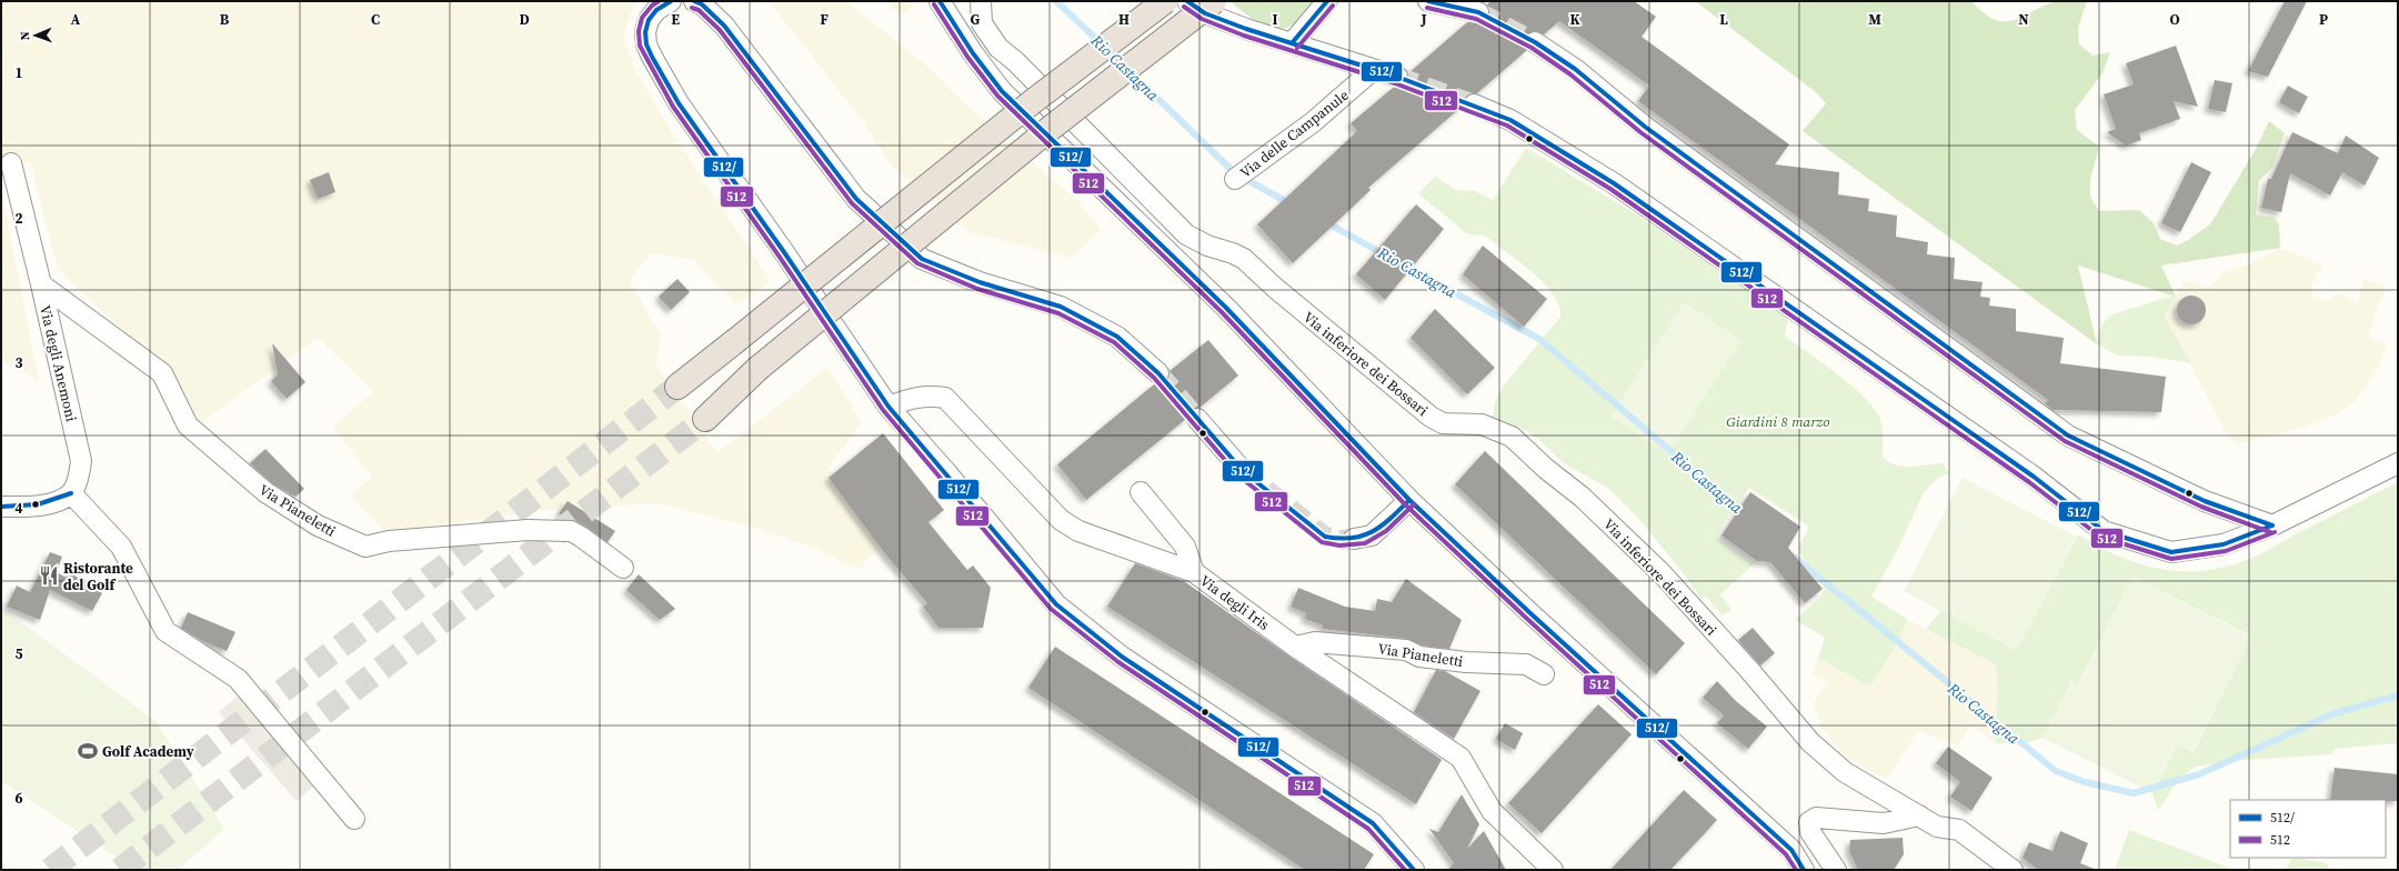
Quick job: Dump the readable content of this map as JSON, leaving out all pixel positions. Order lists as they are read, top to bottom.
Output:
{
  "streets": {
    "street": [
      "Via delle Campanule",
      "Via degli Anemoni",
      "Via inferiore dei Bossari",
      "Via Pianeletti",
      "Via degli Iris"
    ]
  },
  "crossings": [
    ["Via degli Anemoni", "Via Pianeletti"],
    ["Via Pianeletti", "Via degli Iris"]
  ],
  "water": ["Rio Castagna"],
  "parks": ["Giardini 8 marzo"],
  "places": {
    "restaurant": ["Ristorante del Golf"],
    "sports": ["Golf Academy"]
  },
  "lines": ["transit line 512/", "transit line 512"],
  "legend": ["512/", "512"],
  "north": "left",
  "grid": {
    "columns": [
      "A",
      "B",
      "C",
      "D",
      "E",
      "F",
      "G",
      "H",
      "I",
      "J",
      "K",
      "L",
      "M",
      "N",
      "O",
      "P"
    ],
    "rows": [
      "1",
      "2",
      "3",
      "4",
      "5",
      "6"
    ]
  }
}
